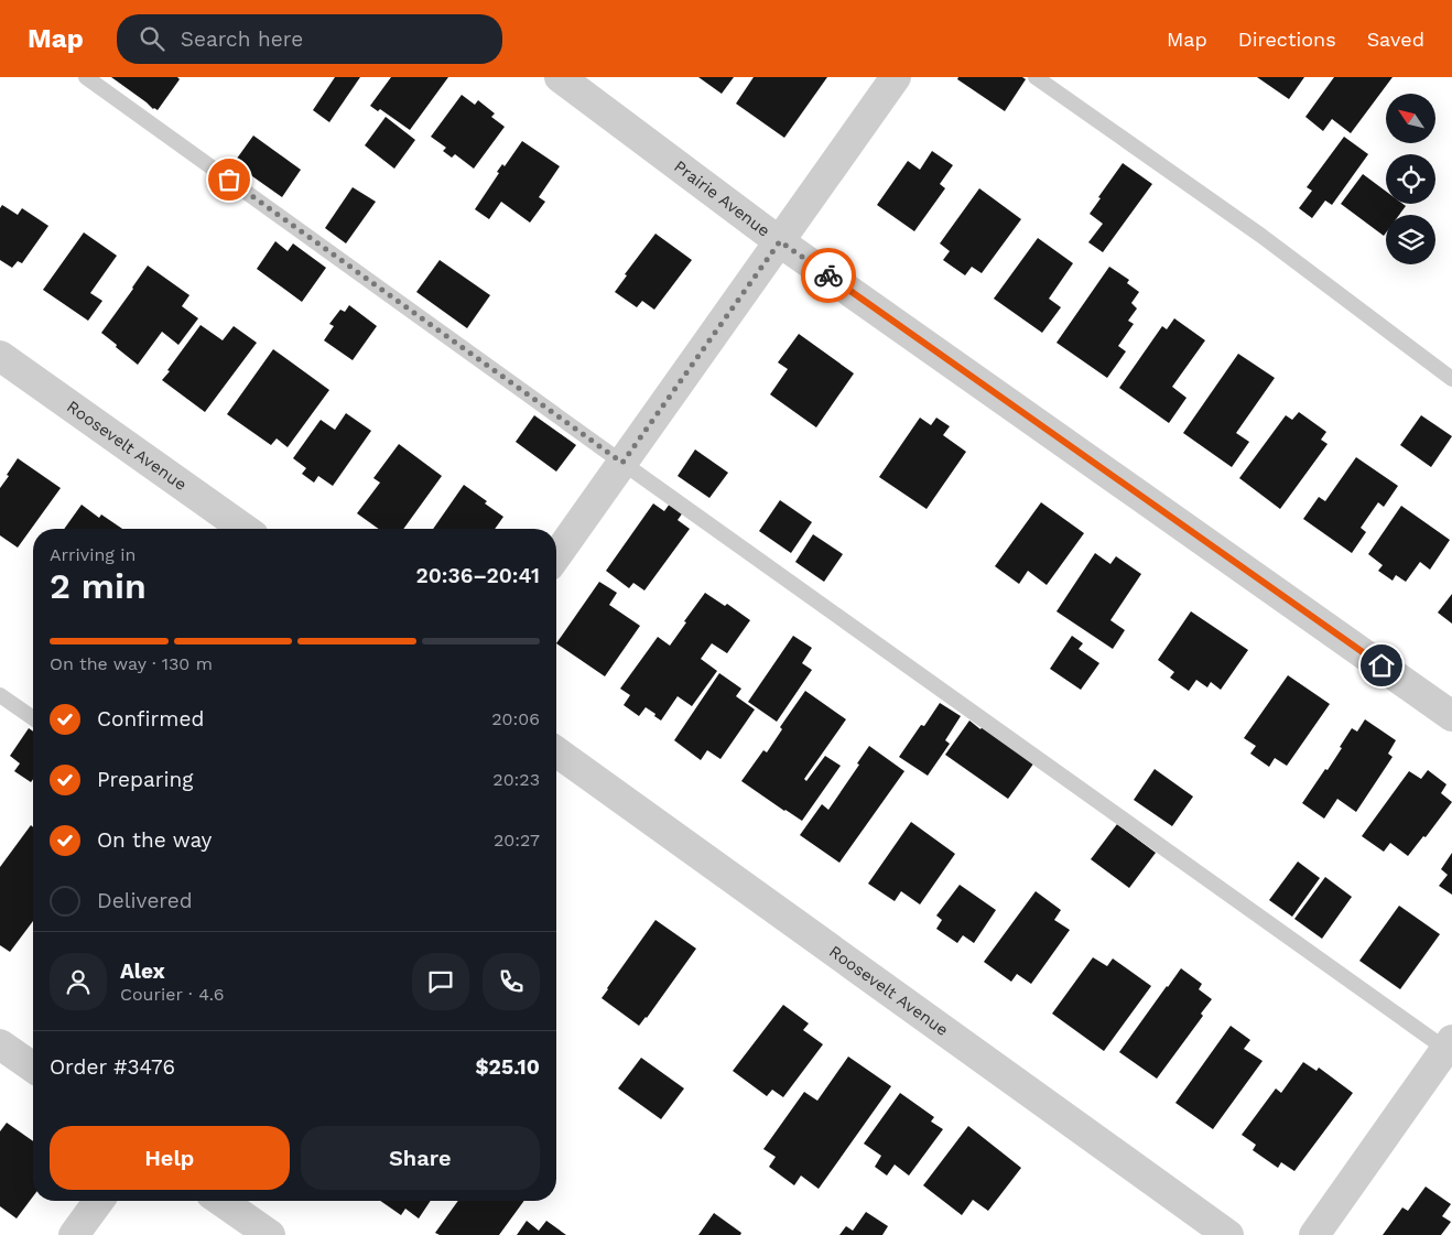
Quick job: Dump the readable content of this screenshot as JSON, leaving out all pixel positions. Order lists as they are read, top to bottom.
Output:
{
  "streets": {
    "street": ["Prairie Avenue", "Roosevelt Avenue"]
  },
  "north": "top left",
  "page": {
    "header": "Map",
    "search": "Search here",
    "nav": ["Map", "Directions", "Saved"],
    "heading": ["2 min", "Arriving in", "20:36–20:41"],
    "panel": [
      "Alex",
      "Courier · 4.6",
      "Order #3476",
      "$25.10"
    ],
    "bar": "On the way · 130 m",
    "list": [
      ["Confirmed", "20:06"],
      ["Preparing", "20:23"],
      ["On the way", "20:27"],
      "Delivered"
    ],
    "buttons": ["Help", "Share"]
  }
}
